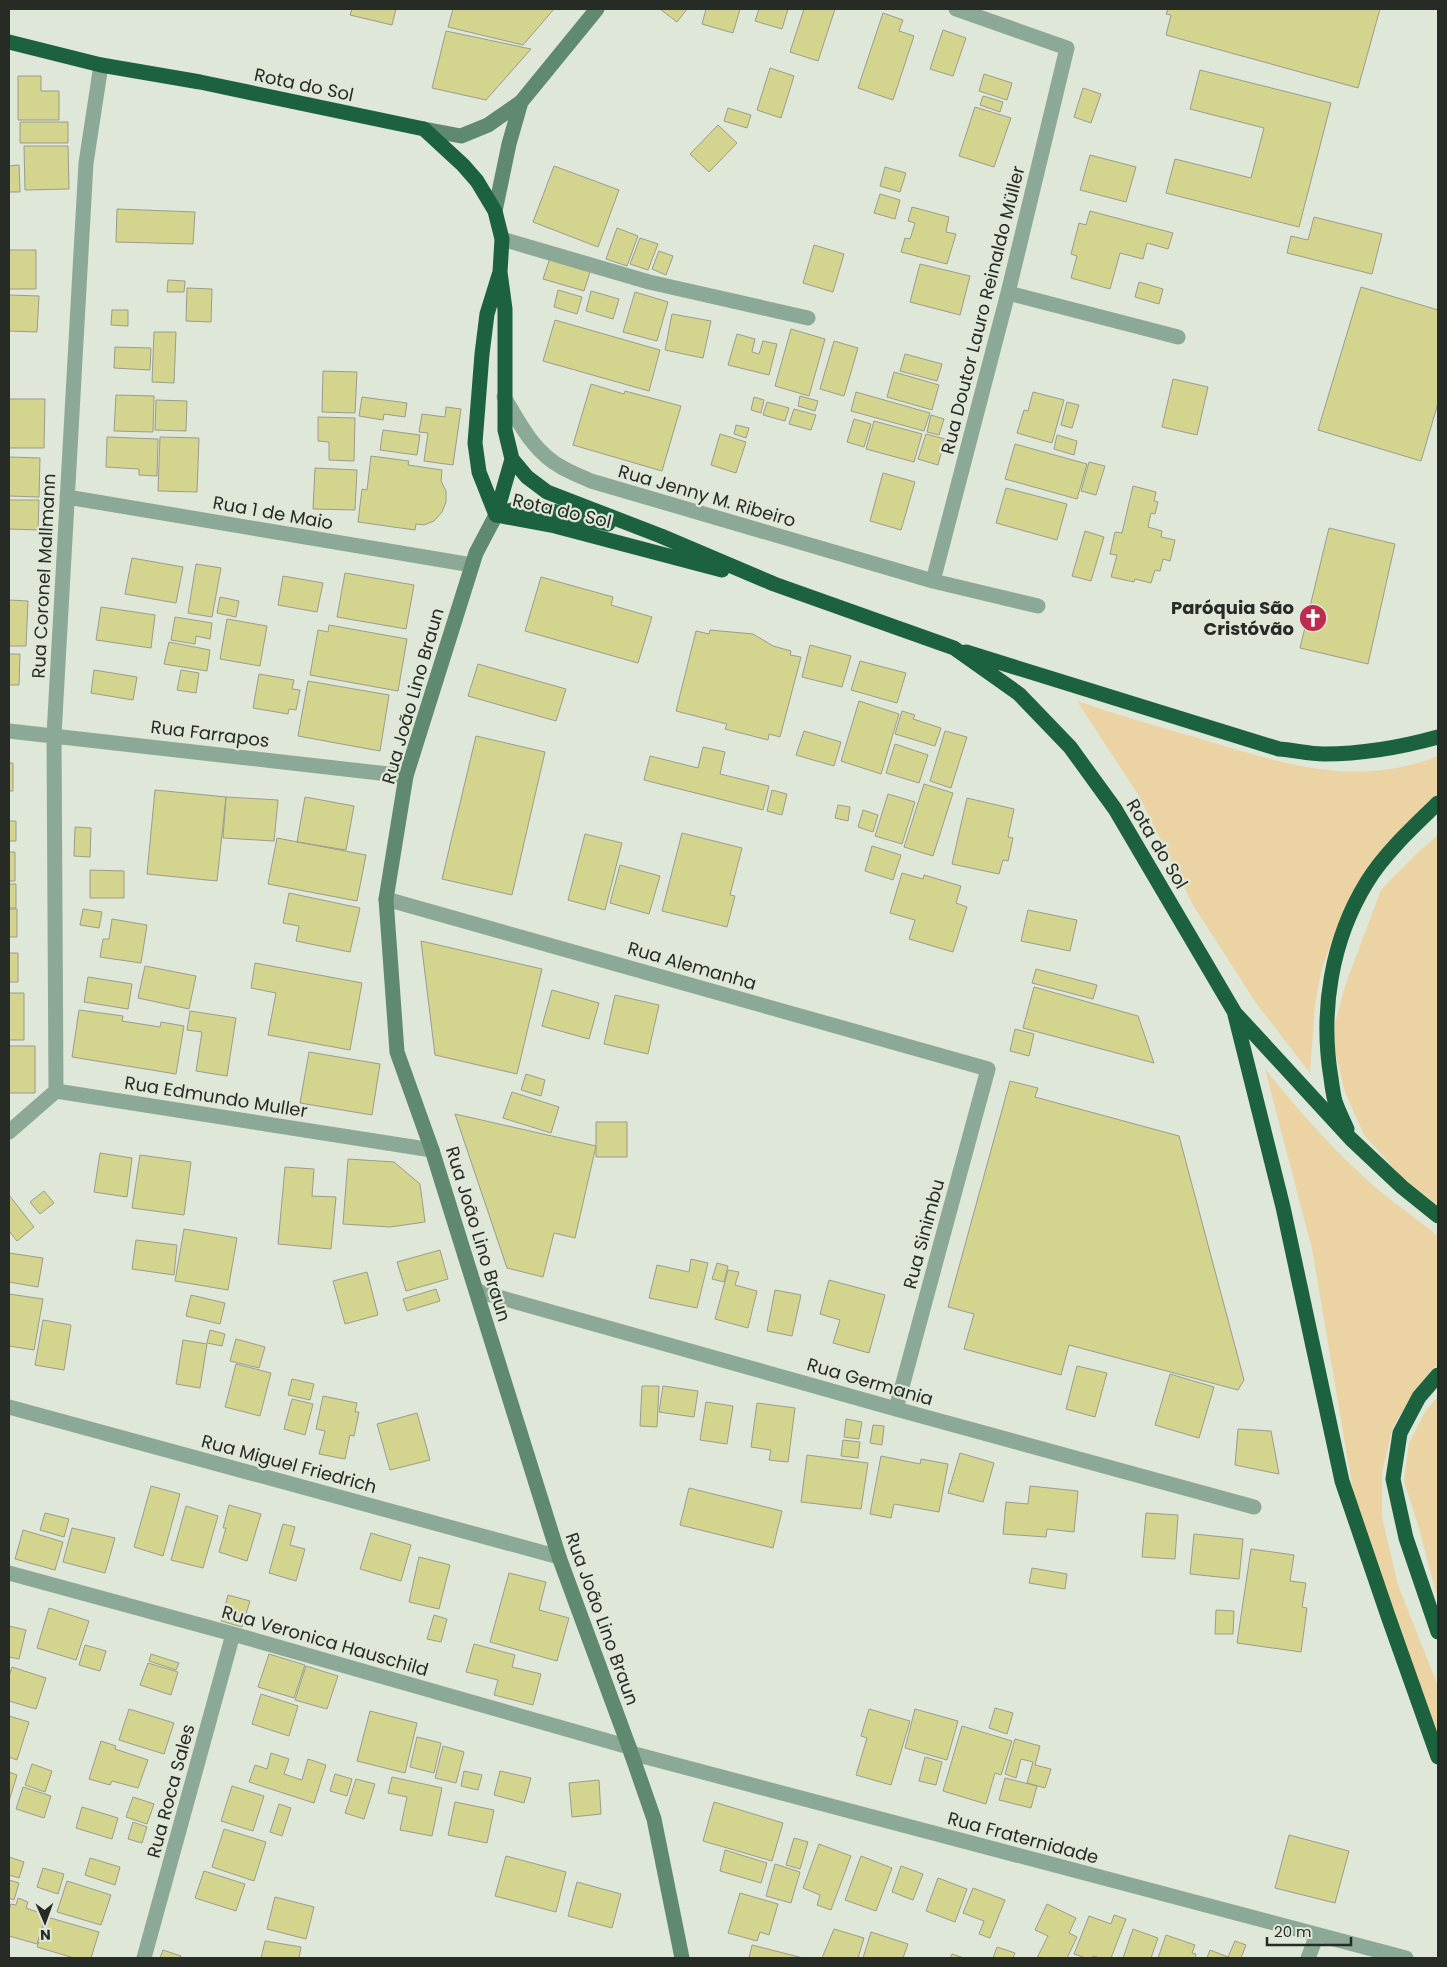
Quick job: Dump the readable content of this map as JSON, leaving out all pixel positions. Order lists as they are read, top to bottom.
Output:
{
  "streets": {
    "highway": ["Rota do Sol"],
    "street": [
      "Rua Doutor Lauro Reinaldo Müller",
      "Rua Jenny M. Ribeiro",
      "Rua 1 de Maio",
      "Rua Coronel Mallmann",
      "Rua João Lino Braun",
      "Rua Farrapos",
      "Rua Alemanha",
      "Rua Edmundo Muller",
      "Rua Sinimbu",
      "Rua Germania",
      "Rua Miguel Friedrich",
      "Rua Veronica Hauschild",
      "Rua Roca Sales",
      "Rua Fraternidade"
    ]
  },
  "crossings": [
    ["Rota do Sol", "Rua Jenny M. Ribeiro"],
    ["Rota do Sol", "Rua Coronel Mallmann"],
    ["Rota do Sol", "Rua João Lino Braun"],
    ["Rua Doutor Lauro Reinaldo Müller", "Rua Jenny M. Ribeiro"],
    ["Rua 1 de Maio", "Rua Coronel Mallmann"],
    ["Rua 1 de Maio", "Rua João Lino Braun"],
    ["Rua Coronel Mallmann", "Rua Farrapos"],
    ["Rua Coronel Mallmann", "Rua Edmundo Muller"],
    ["Rua João Lino Braun", "Rua Farrapos"],
    ["Rua João Lino Braun", "Rua Alemanha"],
    ["Rua João Lino Braun", "Rua Edmundo Muller"],
    ["Rua João Lino Braun", "Rua Germania"],
    ["Rua João Lino Braun", "Rua Miguel Friedrich"],
    ["Rua João Lino Braun", "Rua Veronica Hauschild"],
    ["Rua João Lino Braun", "Rua Fraternidade"],
    ["Rua Alemanha", "Rua Sinimbu"],
    ["Rua Sinimbu", "Rua Germania"],
    ["Rua Veronica Hauschild", "Rua Roca Sales"],
    ["Rua Veronica Hauschild", "Rua Fraternidade"]
  ],
  "places": {
    "church": ["Paróquia São Cristóvão"]
  },
  "scale_bar": "20 m",
  "north": "bottom"
}
